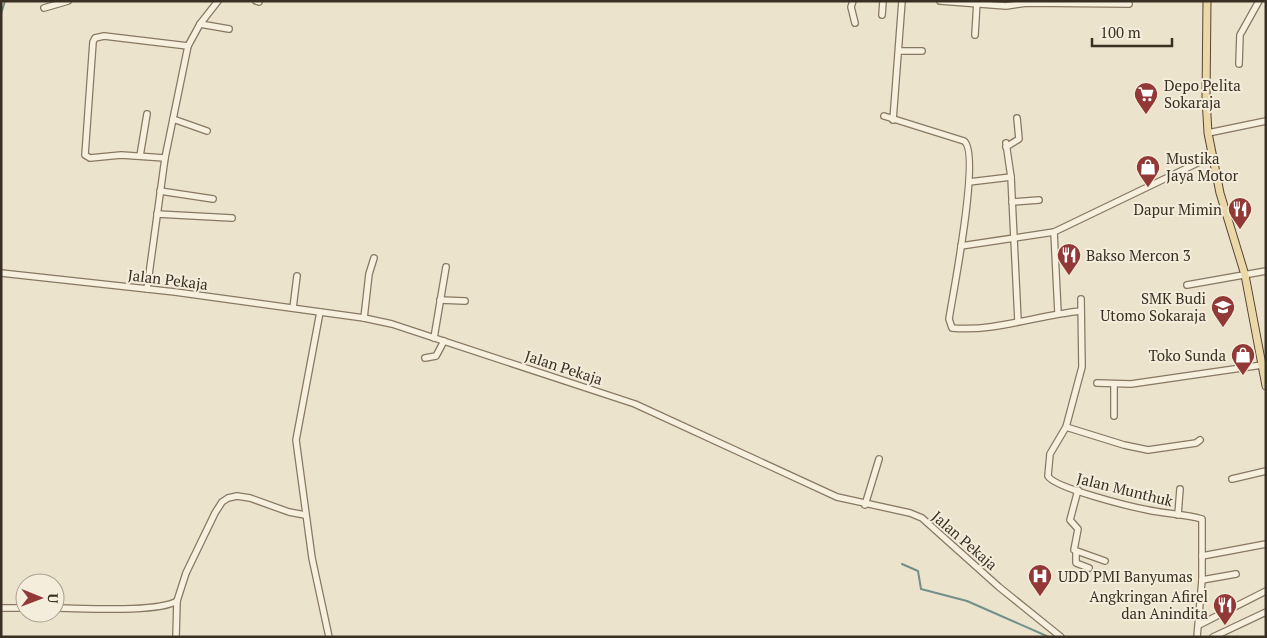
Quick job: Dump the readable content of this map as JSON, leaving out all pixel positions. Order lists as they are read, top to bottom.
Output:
{
  "streets": {
    "street": ["Jalan Pekaja", "Jalan Munthuk"]
  },
  "places": {
    "supermarket": ["Depo Pelita Sokaraja"],
    "shop": ["Mustika Jaya Motor", "Toko Sunda"],
    "restaurant": ["Dapur Mimin", "Bakso Mercon 3", "Angkringan Afirel dan Anindita"],
    "school or university": ["SMK Budi Utomo Sokaraja"],
    "hospital": ["UDD PMI Banyumas"]
  },
  "scale_bar": "100 m",
  "north": "right"
}
